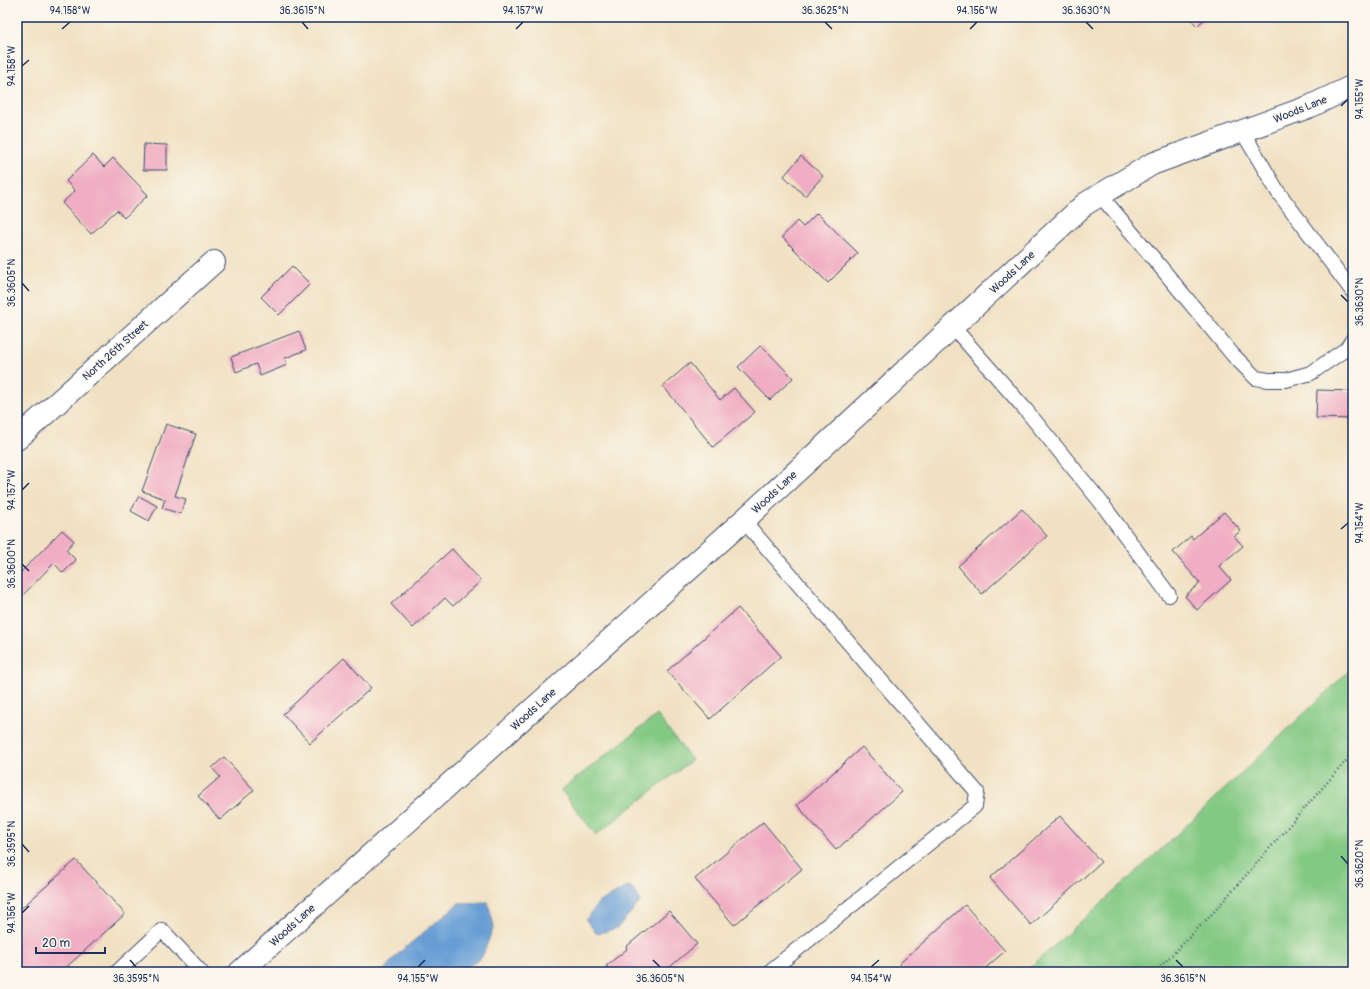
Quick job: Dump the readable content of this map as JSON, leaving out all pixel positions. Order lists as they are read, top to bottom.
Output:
{
  "streets": {
    "street": ["Woods Lane", "North 26th Street"]
  },
  "scale_bar": "20 m",
  "coordinates": [
    "94.158°W",
    "36.3615°N",
    "94.157°W",
    "36.3625°N",
    "94.156°W",
    "36.3630°N",
    "94.155°W",
    "36.3605°N",
    "94.154°W",
    "36.3600°N",
    "36.3595°N",
    "36.3620°N"
  ]
}
